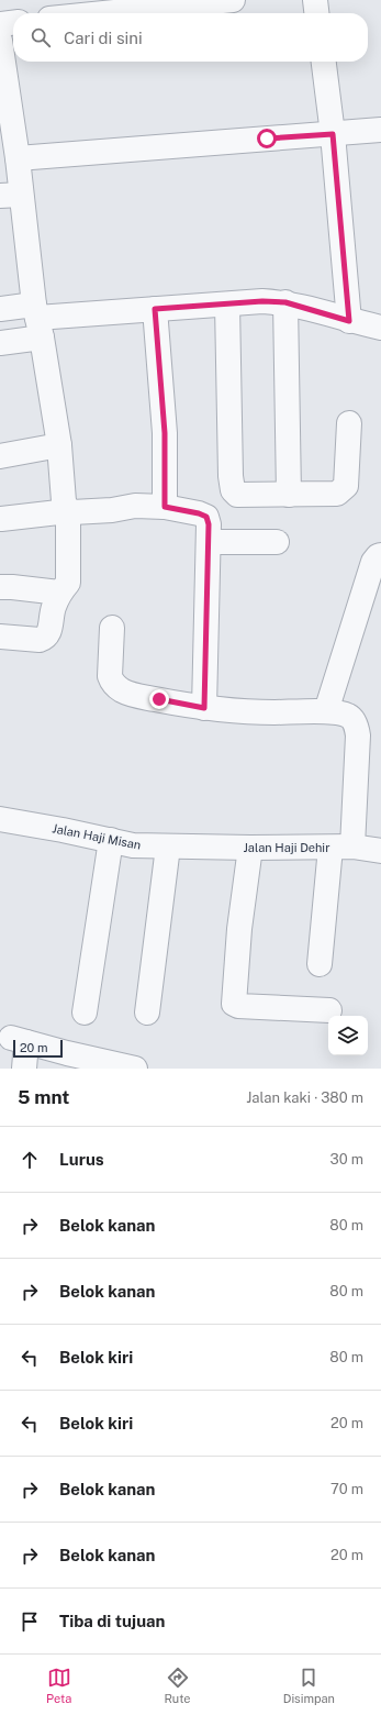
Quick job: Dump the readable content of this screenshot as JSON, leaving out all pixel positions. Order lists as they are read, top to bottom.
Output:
{
  "streets": {
    "street": ["Jalan Haji Misan", "Jalan Haji Dehir"]
  },
  "crossings": [
    ["Jalan Haji Misan", "Jalan Haji Dehir"]
  ],
  "scale_bar": "20 m",
  "page": {
    "search": "Cari di sini",
    "scale": "20 m",
    "heading": ["5 mnt", "Jalan kaki · 380 m"],
    "list": [
      ["Lurus", "30 m"],
      ["Belok kanan", "80 m"],
      ["Belok kanan", "80 m"],
      ["Belok kiri", "80 m"],
      ["Belok kiri", "20 m"],
      ["Belok kanan", "70 m"],
      ["Belok kanan", "20 m"],
      "Tiba di tujuan"
    ],
    "nav": ["Peta", "Rute", "Disimpan"]
  }
}
